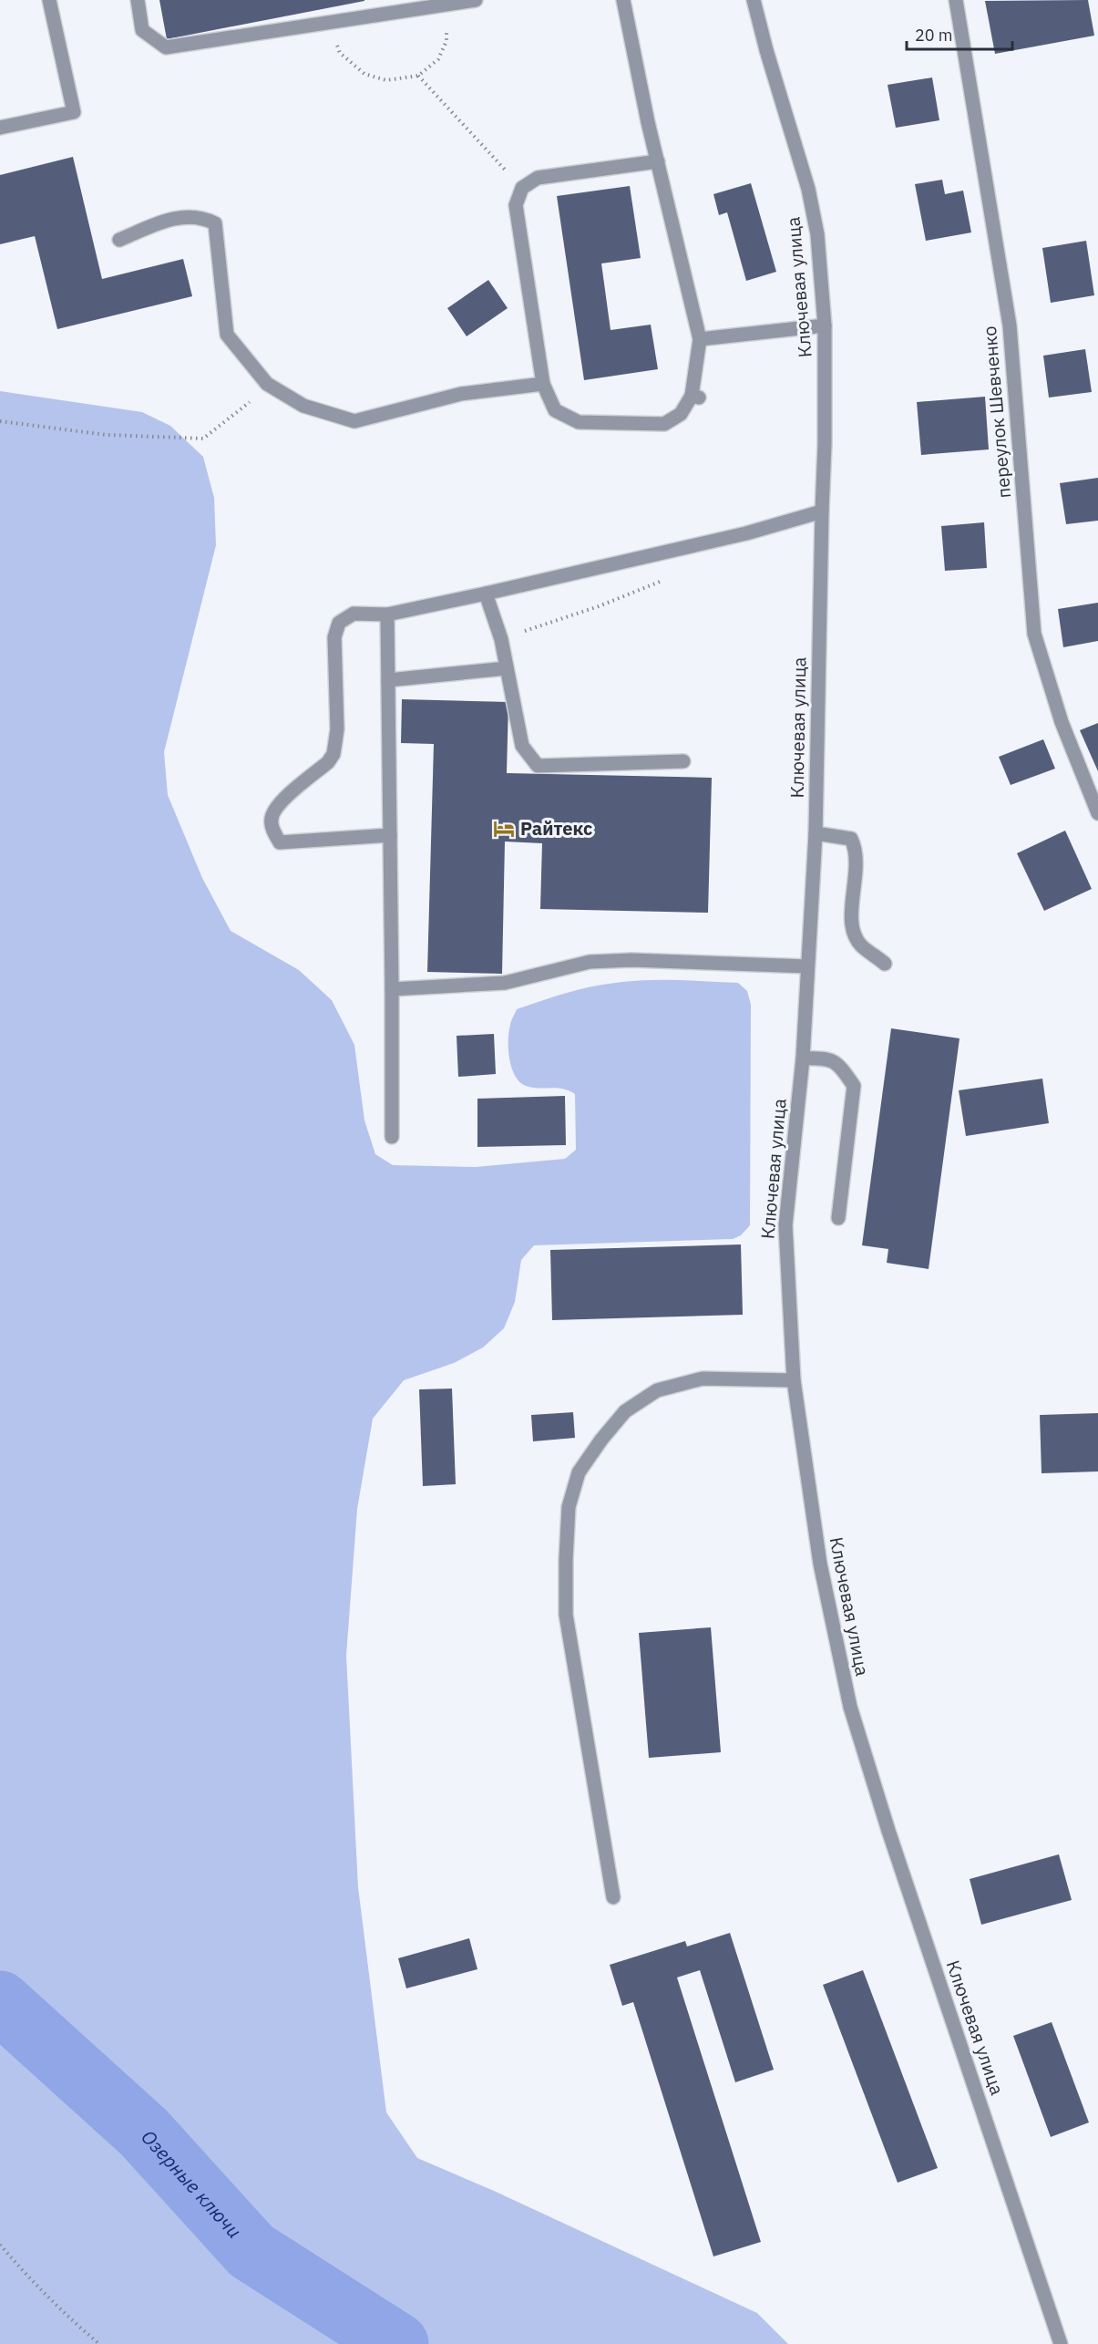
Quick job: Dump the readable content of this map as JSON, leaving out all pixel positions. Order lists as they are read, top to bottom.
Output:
{
  "streets": {
    "street": ["Ключевая улица", "переулок Шевченко"]
  },
  "water": ["Озерные ключи"],
  "places": {
    "hotel": ["Райтекс"]
  },
  "scale_bar": "20 m"
}
